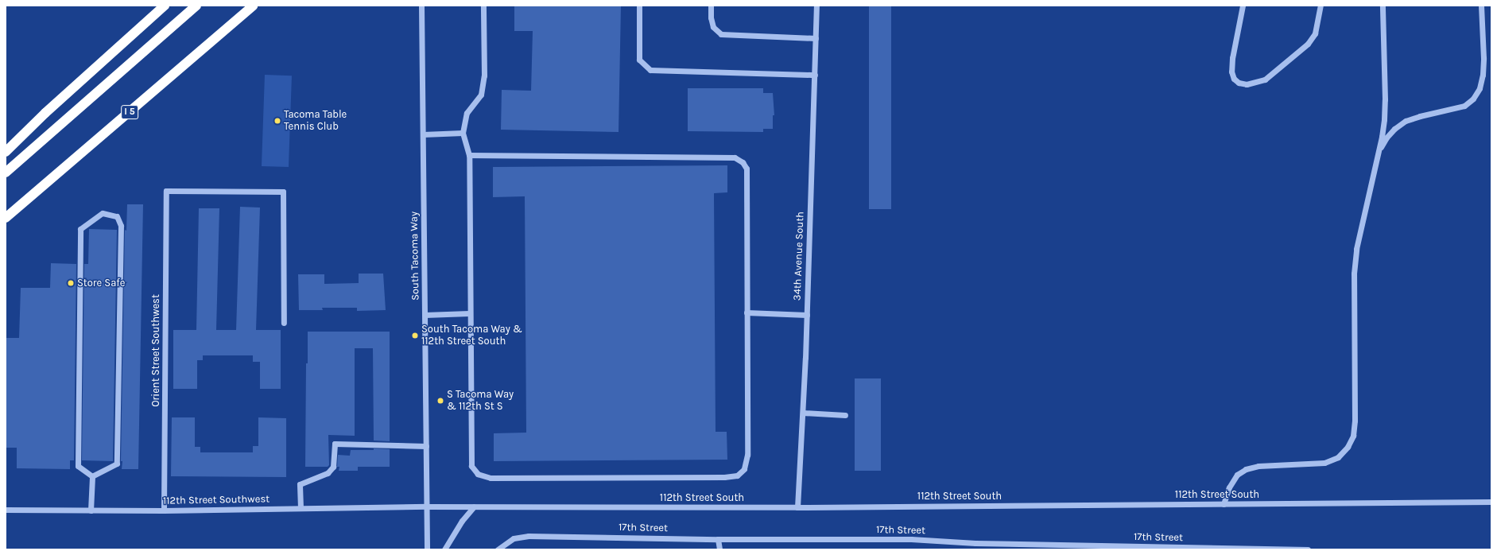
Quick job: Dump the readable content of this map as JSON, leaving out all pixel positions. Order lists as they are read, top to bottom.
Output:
{
  "streets": {
    "highway": ["I 5"],
    "street": [
      "South Tacoma Way",
      "34th Avenue South",
      "Orient Street Southwest",
      "112th Street South",
      "112th Street Southwest",
      "17th Street"
    ]
  },
  "crossings": [
    ["South Tacoma Way", "112th Street South"],
    ["South Tacoma Way", "112th Street Southwest"],
    ["34th Avenue South", "112th Street South"],
    ["Orient Street Southwest", "112th Street Southwest"],
    ["112th Street South", "112th Street Southwest"]
  ],
  "places": [
    "Tacoma Table Tennis Club",
    "Store Safe",
    "South Tacoma Way & 112th Street South",
    "S Tacoma Way & 112th St S"
  ]
}
